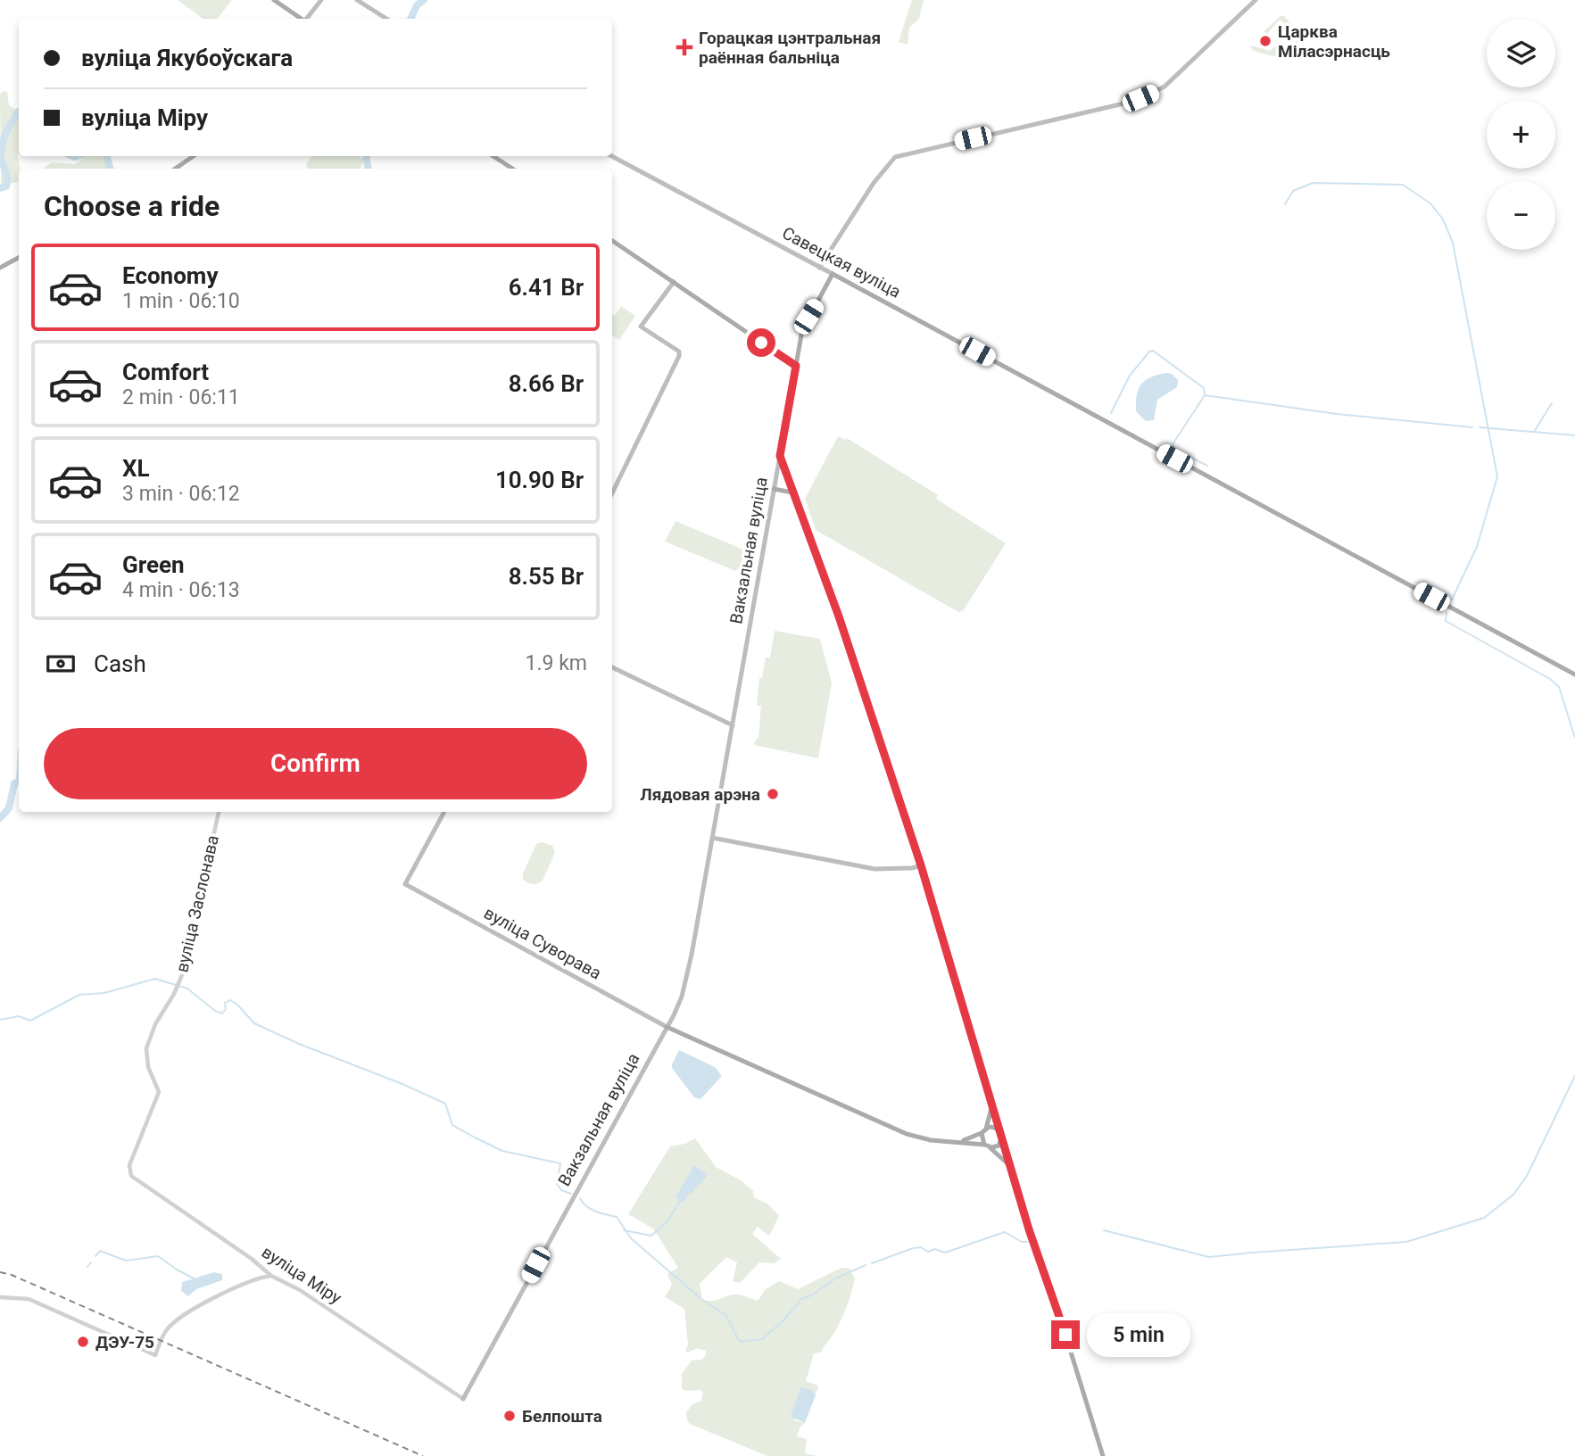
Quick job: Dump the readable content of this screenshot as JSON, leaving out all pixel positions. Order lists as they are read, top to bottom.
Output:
{
  "streets": {
    "main road": ["Савецкая вуліца", "Вакзальная вуліца", "вуліца Суворава"],
    "street": ["вуліца Заслонава", "вуліца Міру"]
  },
  "crossings": [
    ["Савецкая вуліца", "Вакзальная вуліца"],
    ["Вакзальная вуліца", "вуліца Суворава"],
    ["Вакзальная вуліца", "вуліца Міру"],
    ["вуліца Заслонава", "вуліца Міру"]
  ],
  "places": {
    "other": [
      "Царква Міласэрнасць",
      "Лядовая арэна",
      "ДЭУ-75",
      "Белпошта"
    ],
    "health": ["Горацкая цэнтральная раённая бальніца"]
  },
  "page": {
    "map_buttons": ["+", "−"],
    "banner": ["вуліца Якубоўскага", "вуліца Міру"],
    "heading": "Choose a ride",
    "list": [
      {
        "name": "Economy",
        "note": "1 min · 06:10",
        "value": "6.41 Br"
      },
      {
        "name": "Comfort",
        "note": "2 min · 06:11",
        "value": "8.66 Br"
      },
      {
        "name": "XL",
        "note": "3 min · 06:12",
        "value": "10.90 Br"
      },
      {
        "name": "Green",
        "note": "4 min · 06:13",
        "value": "8.55 Br"
      }
    ],
    "pay": ["Cash", "1.9 km"],
    "buttons": "Confirm",
    "bubble": "5 min"
  }
}
